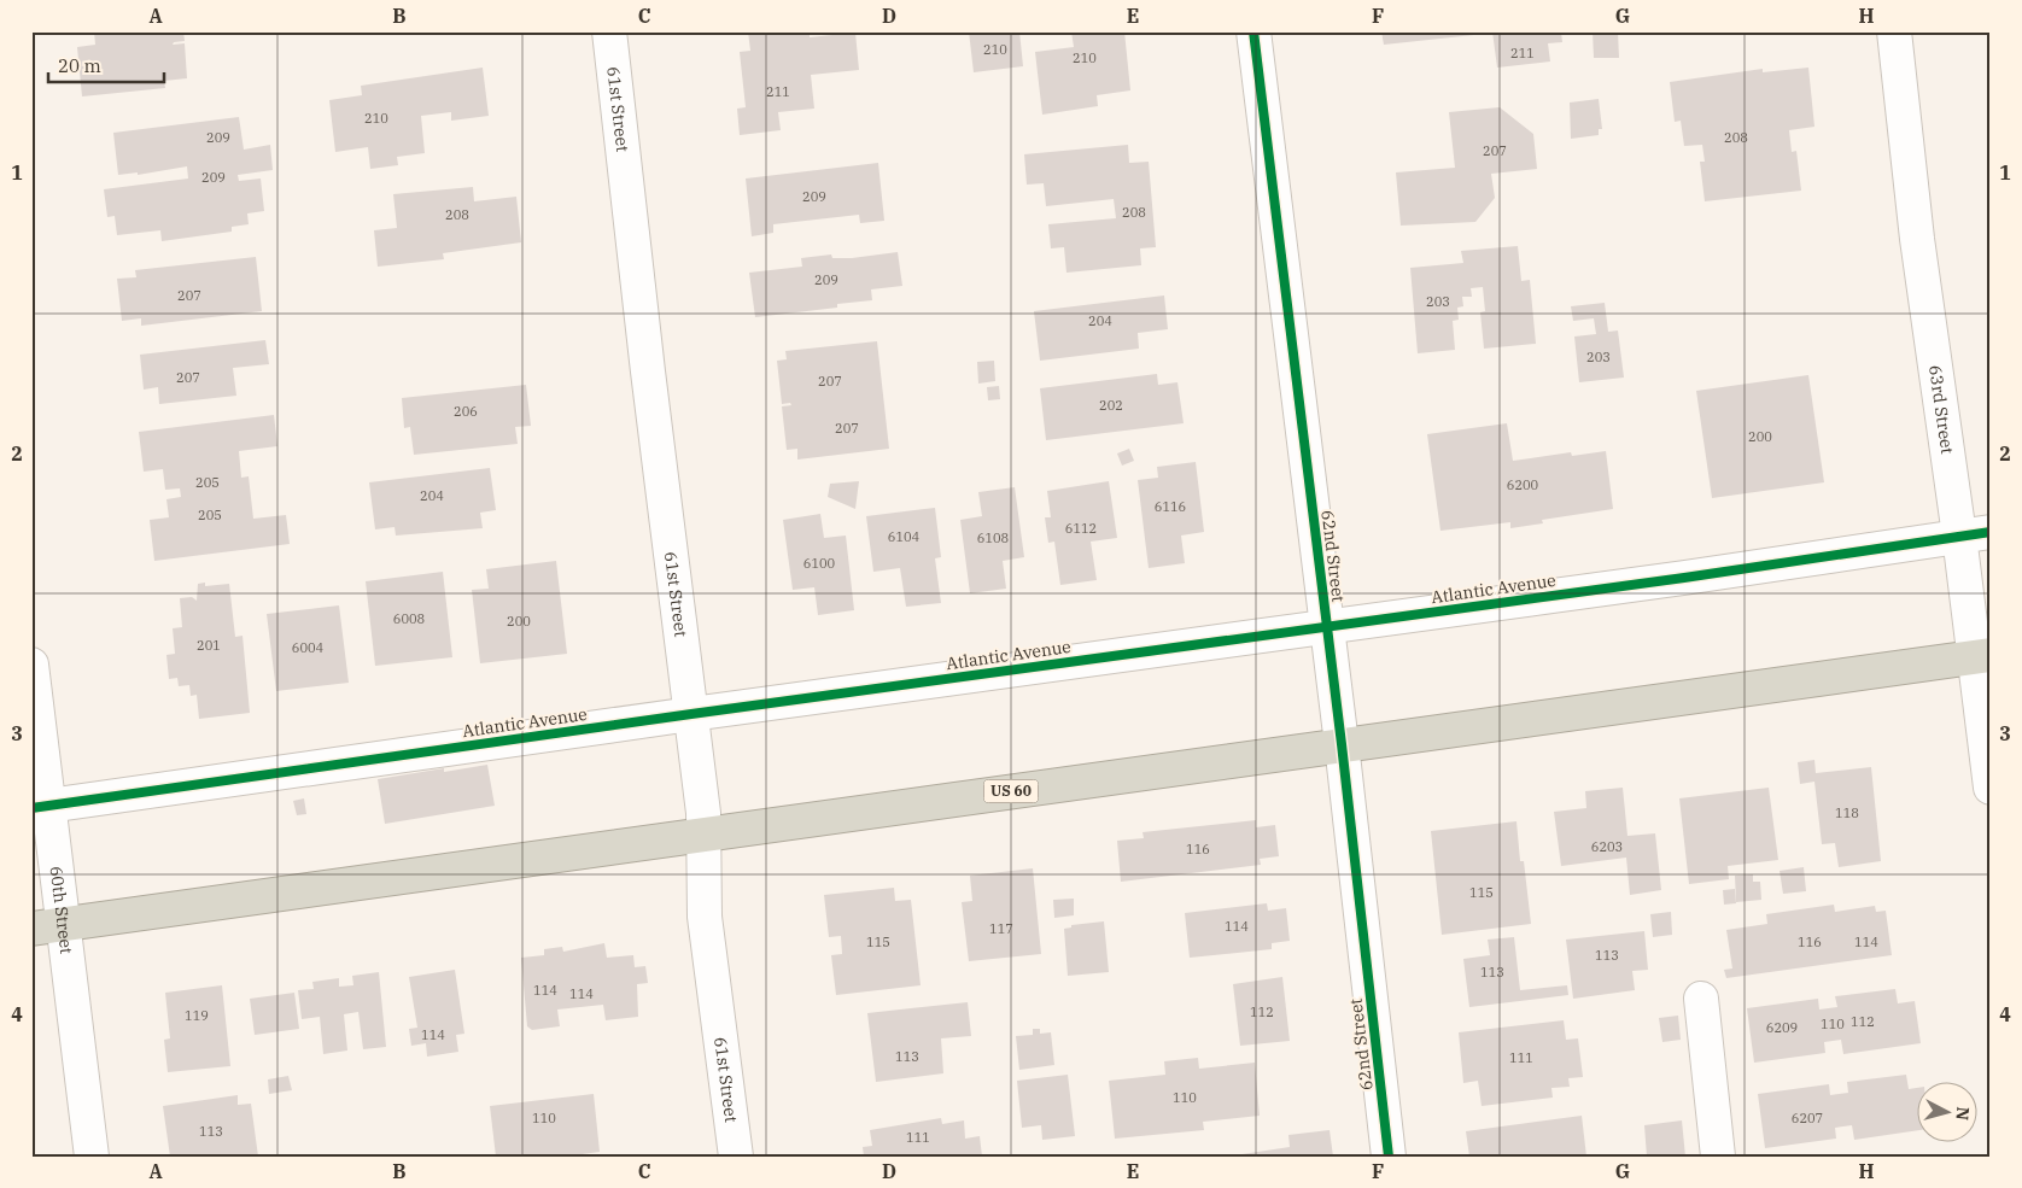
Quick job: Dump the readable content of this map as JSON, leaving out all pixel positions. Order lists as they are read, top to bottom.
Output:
{
  "streets": {
    "highway": ["US 60"],
    "street": [
      "61st Street",
      "63rd Street",
      "62nd Street",
      "Atlantic Avenue",
      "60th Street"
    ]
  },
  "crossings": [
    ["61st Street", "Atlantic Avenue"],
    ["61st Street", "US 60"],
    ["63rd Street", "Atlantic Avenue"],
    ["63rd Street", "US 60"],
    ["62nd Street", "Atlantic Avenue"],
    ["62nd Street", "US 60"],
    ["Atlantic Avenue", "60th Street"],
    ["US 60", "60th Street"]
  ],
  "house_numbers": [
    "210",
    "211",
    "210",
    "211",
    "210",
    "209",
    "208",
    "207",
    "209",
    "209",
    "208",
    "208",
    "209",
    "207",
    "203",
    "204",
    "203",
    "207",
    "207",
    "202",
    "206",
    "207",
    "200",
    "205",
    "6200",
    "204",
    "6116",
    "205",
    "6112",
    "6104",
    "6108",
    "6100",
    "6008",
    "200",
    "201",
    "6004",
    "118",
    "6203",
    "116",
    "115",
    "114",
    "117",
    "115",
    "116",
    "114",
    "113",
    "113",
    "114",
    "114",
    "112",
    "119",
    "112",
    "110",
    "6209",
    "114",
    "113",
    "111",
    "110",
    "110",
    "6207",
    "113",
    "111"
  ],
  "scale_bar": "20 m",
  "north": "right",
  "grid": {
    "columns": [
      "A",
      "B",
      "C",
      "D",
      "E",
      "F",
      "G",
      "H"
    ],
    "rows": [
      "1",
      "2",
      "3",
      "4"
    ]
  }
}
